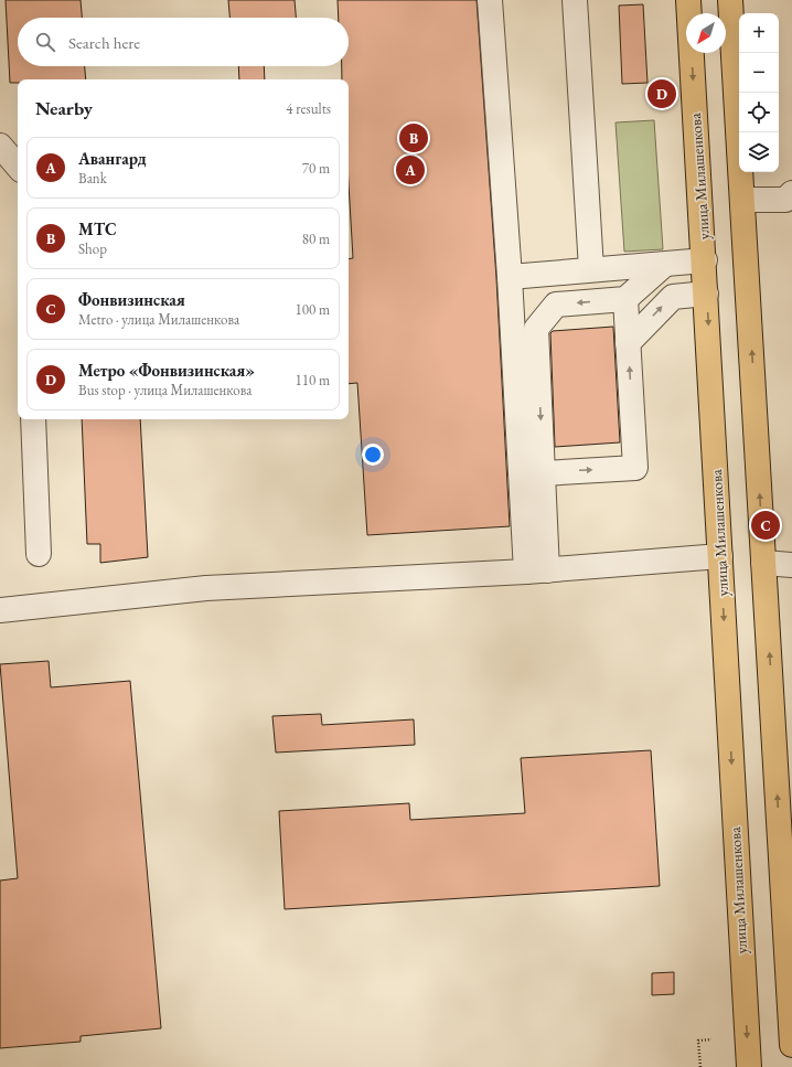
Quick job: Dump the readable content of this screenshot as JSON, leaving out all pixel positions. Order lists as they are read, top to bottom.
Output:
{
  "streets": {
    "main road": ["улица Милашенкова"]
  },
  "north": "bottom left",
  "page": {
    "map_buttons": ["+", "−"],
    "search": "Search here",
    "pins": [
      "D",
      "B",
      "A",
      "C"
    ],
    "heading": ["Nearby", "4 results"],
    "list": [
      {
        "mark": "A",
        "name": "Авангард",
        "note": "Bank",
        "value": "70 m"
      },
      {
        "mark": "B",
        "name": "МТС",
        "note": "Shop",
        "value": "80 m"
      },
      {
        "mark": "C",
        "name": "Фонвизинская",
        "note": "Metro · улица Милашенкова",
        "value": "100 m"
      },
      {
        "mark": "D",
        "name": "Метро «Фонвизинская»",
        "note": "Bus stop · улица Милашенкова",
        "value": "110 m"
      }
    ]
  }
}
